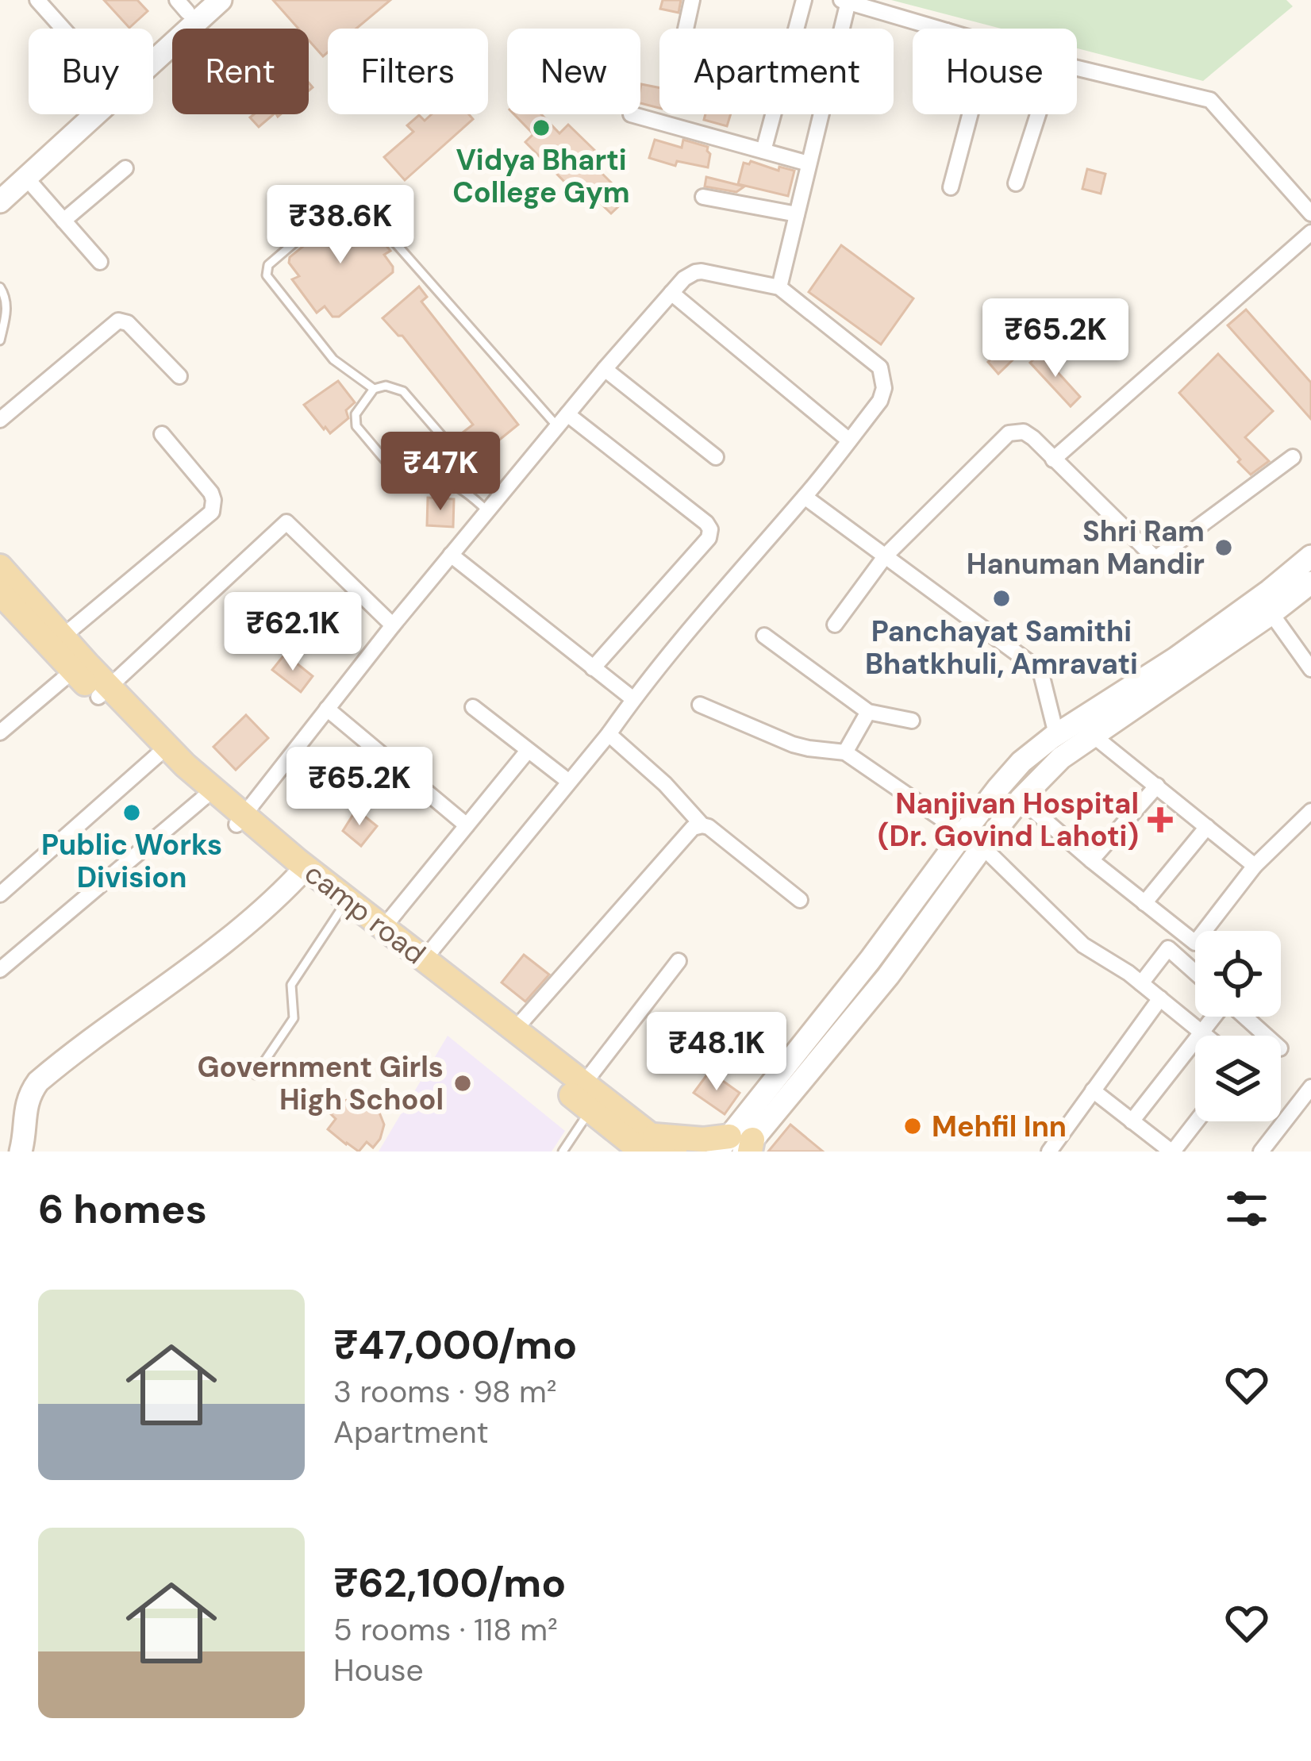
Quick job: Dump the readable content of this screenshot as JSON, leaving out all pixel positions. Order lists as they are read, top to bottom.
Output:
{
  "streets": {
    "main road": ["camp road"]
  },
  "places": {
    "other": [
      "Vidya Bharti College Gym",
      "Shri Ram Hanuman Mandir",
      "Panchayat Samithi Bhatkhuli, Amravati",
      "Public Works Division",
      "Government Girls High School",
      "Mehfil Inn"
    ],
    "health": ["Nanjivan Hospital (Dr. Govind Lahoti)"]
  },
  "page": {
    "chip": [
      "Buy",
      "Rent",
      "Filters",
      "New",
      "Apartment",
      "House"
    ],
    "price": [
      "₹38.6K",
      "₹65.2K",
      "₹47K",
      "₹62.1K",
      "₹65.2K",
      "₹48.1K"
    ],
    "heading": "6 homes",
    "list": [
      {
        "name": "₹47,000/mo",
        "note": "3 rooms · 98 m² · Apartment"
      },
      {
        "name": "₹62,100/mo",
        "note": "5 rooms · 118 m² · House"
      }
    ]
  }
}
